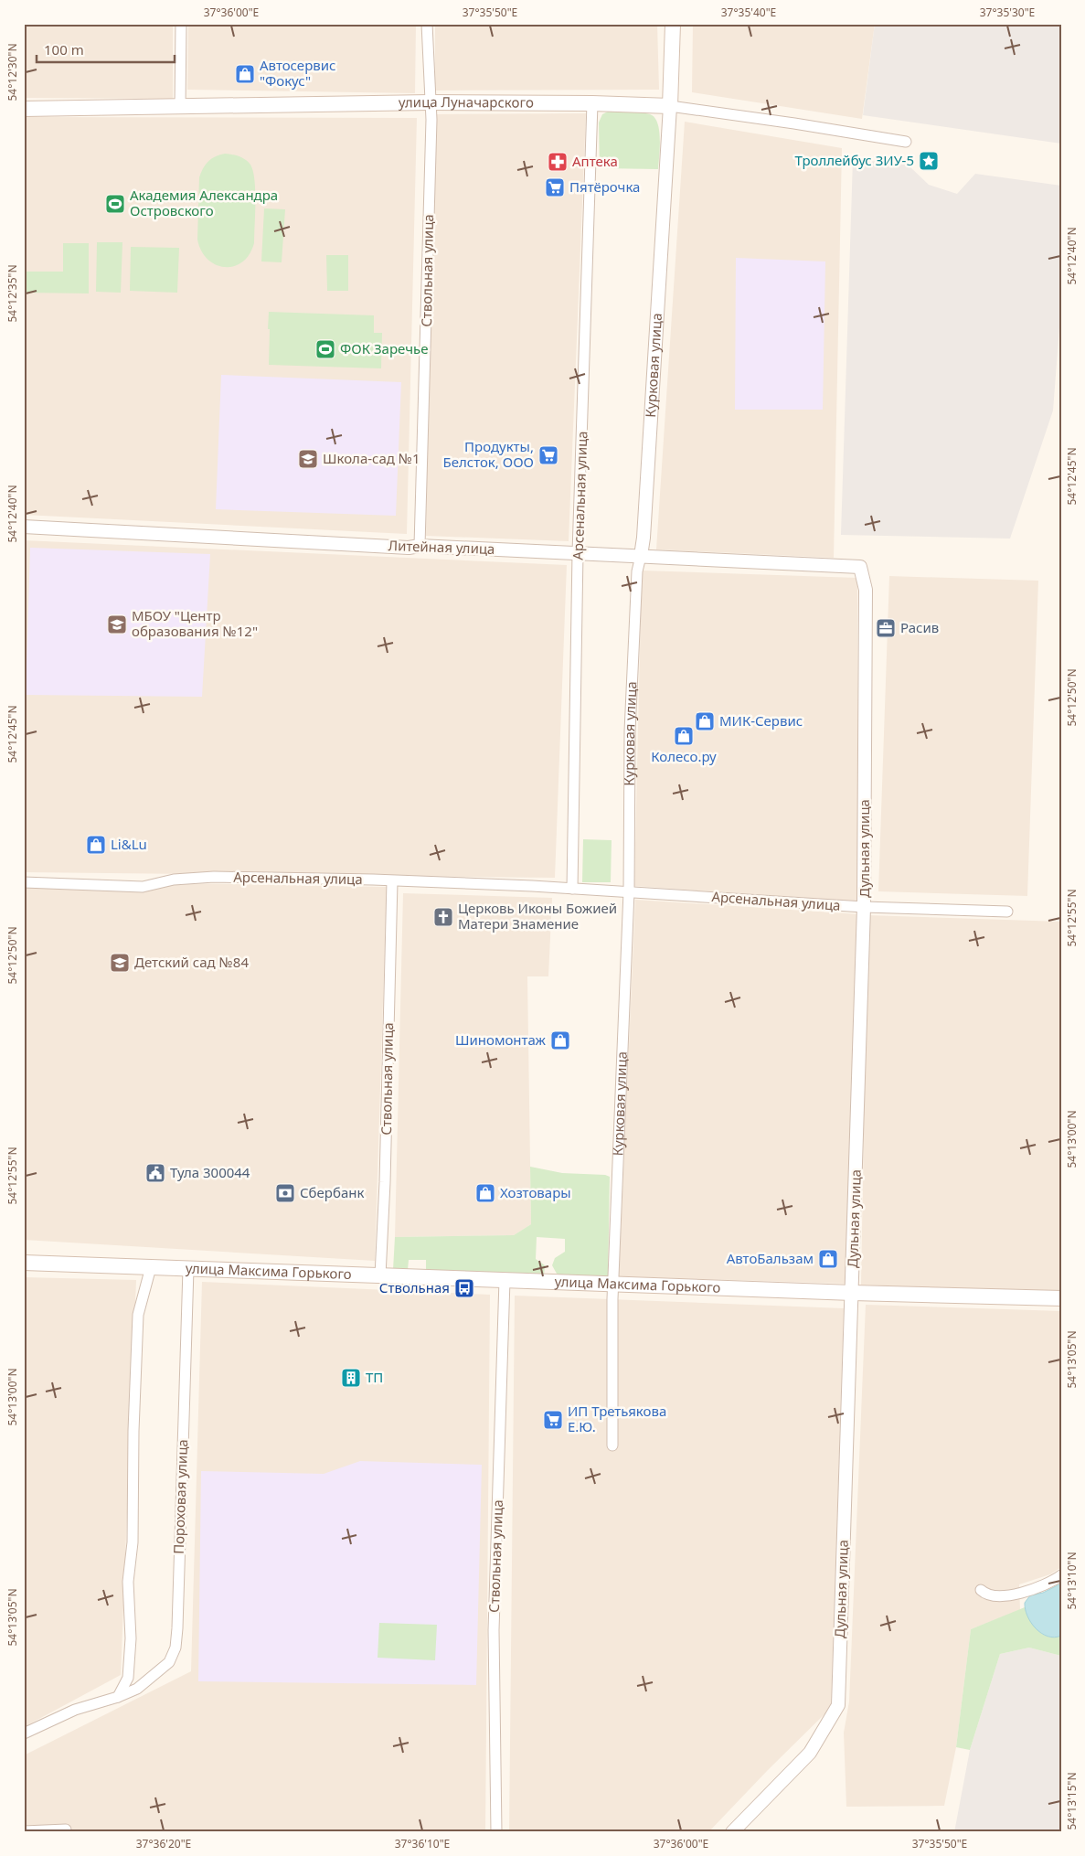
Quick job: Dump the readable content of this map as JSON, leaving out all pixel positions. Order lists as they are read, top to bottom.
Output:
{
  "streets": {
    "main road": ["улица Луначарского", "Курковая улица", "улица Максима Горького"],
    "street": [
      "Ствольная улица",
      "Арсенальная улица",
      "Литейная улица",
      "Дульная улица",
      "Пороховая улица"
    ]
  },
  "crossings": [
    ["улица Луначарского", "Ствольная улица"],
    ["улица Луначарского", "Курковая улица"],
    ["улица Луначарского", "Арсенальная улица"],
    ["Ствольная улица", "Арсенальная улица"],
    ["Ствольная улица", "Литейная улица"],
    ["Ствольная улица", "улица Максима Горького"],
    ["Курковая улица", "Арсенальная улица"],
    ["Курковая улица", "Литейная улица"],
    ["Курковая улица", "улица Максима Горького"],
    ["Арсенальная улица", "Литейная улица"],
    ["Арсенальная улица", "Дульная улица"],
    ["Литейная улица", "Дульная улица"],
    ["Дульная улица", "улица Максима Горького"],
    ["улица Максима Горького", "Пороховая улица"]
  ],
  "places": {
    "shop": [
      "Автосервис \"Фокус\"",
      "МИК-Сервис",
      "Колесо.ру",
      "Li&Lu",
      "Шиномонтаж",
      "Хозтовары",
      "АвтоБальзам"
    ],
    "place": ["Троллейбус ЗИУ-5"],
    "pharmacy": ["Аптека"],
    "supermarket": ["Пятёрочка", "Продукты, Белсток, ООО", "ИП Третьякова Е.Ю."],
    "sports": ["Академия Александра Островского", "ФОК Заречье"],
    "school or university": ["Школа-сад №1", "МБОУ \"Центр образования №12\"", "Детский сад №84"],
    "office": ["Расив"],
    "church": ["Церковь Иконы Божией Матери Знамение"],
    "public building": ["Тула 300044"],
    "bank": ["Сбербанк"],
    "bus stop": ["Ствольная"],
    "building": ["ТП"]
  },
  "scale_bar": "100 m",
  "coordinates": [
    "37°36'00\"E",
    "37°35'50\"E",
    "37°35'40\"E",
    "37°35'30\"E",
    "54°12'30\"N",
    "54°12'40\"N",
    "54°12'35\"N",
    "54°12'45\"N",
    "54°12'50\"N",
    "54°12'55\"N",
    "54°13'00\"N",
    "54°13'05\"N",
    "54°13'10\"N",
    "54°13'15\"N",
    "37°36'20\"E",
    "37°36'10\"E"
  ]
}
